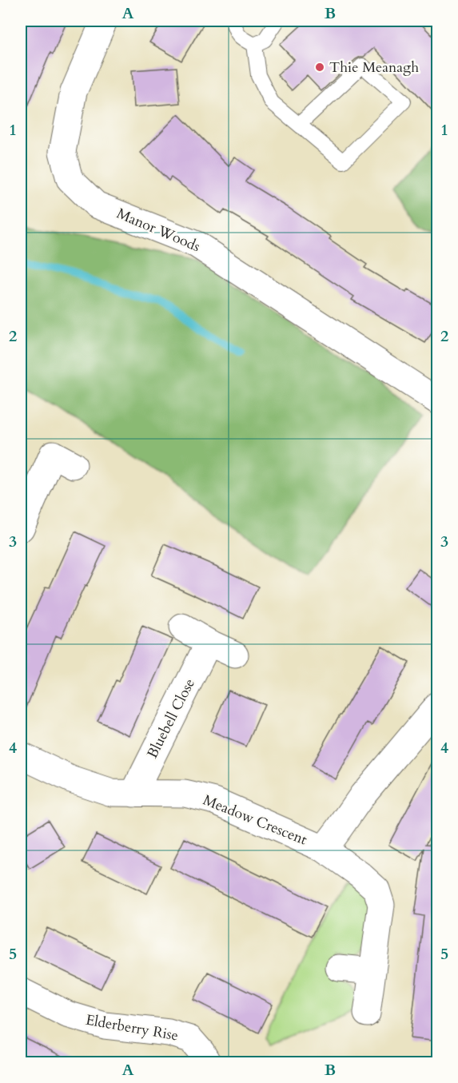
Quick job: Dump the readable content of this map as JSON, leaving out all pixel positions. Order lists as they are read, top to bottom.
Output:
{
  "streets": {
    "street": [
      "Manor Woods",
      "Bluebell Close",
      "Meadow Crescent",
      "Elderberry Rise"
    ]
  },
  "crossings": [
    ["Bluebell Close", "Meadow Crescent"]
  ],
  "places": ["Thie Meanagh"],
  "grid": {
    "columns": ["A", "B"],
    "rows": [
      "1",
      "2",
      "3",
      "4",
      "5"
    ]
  }
}
